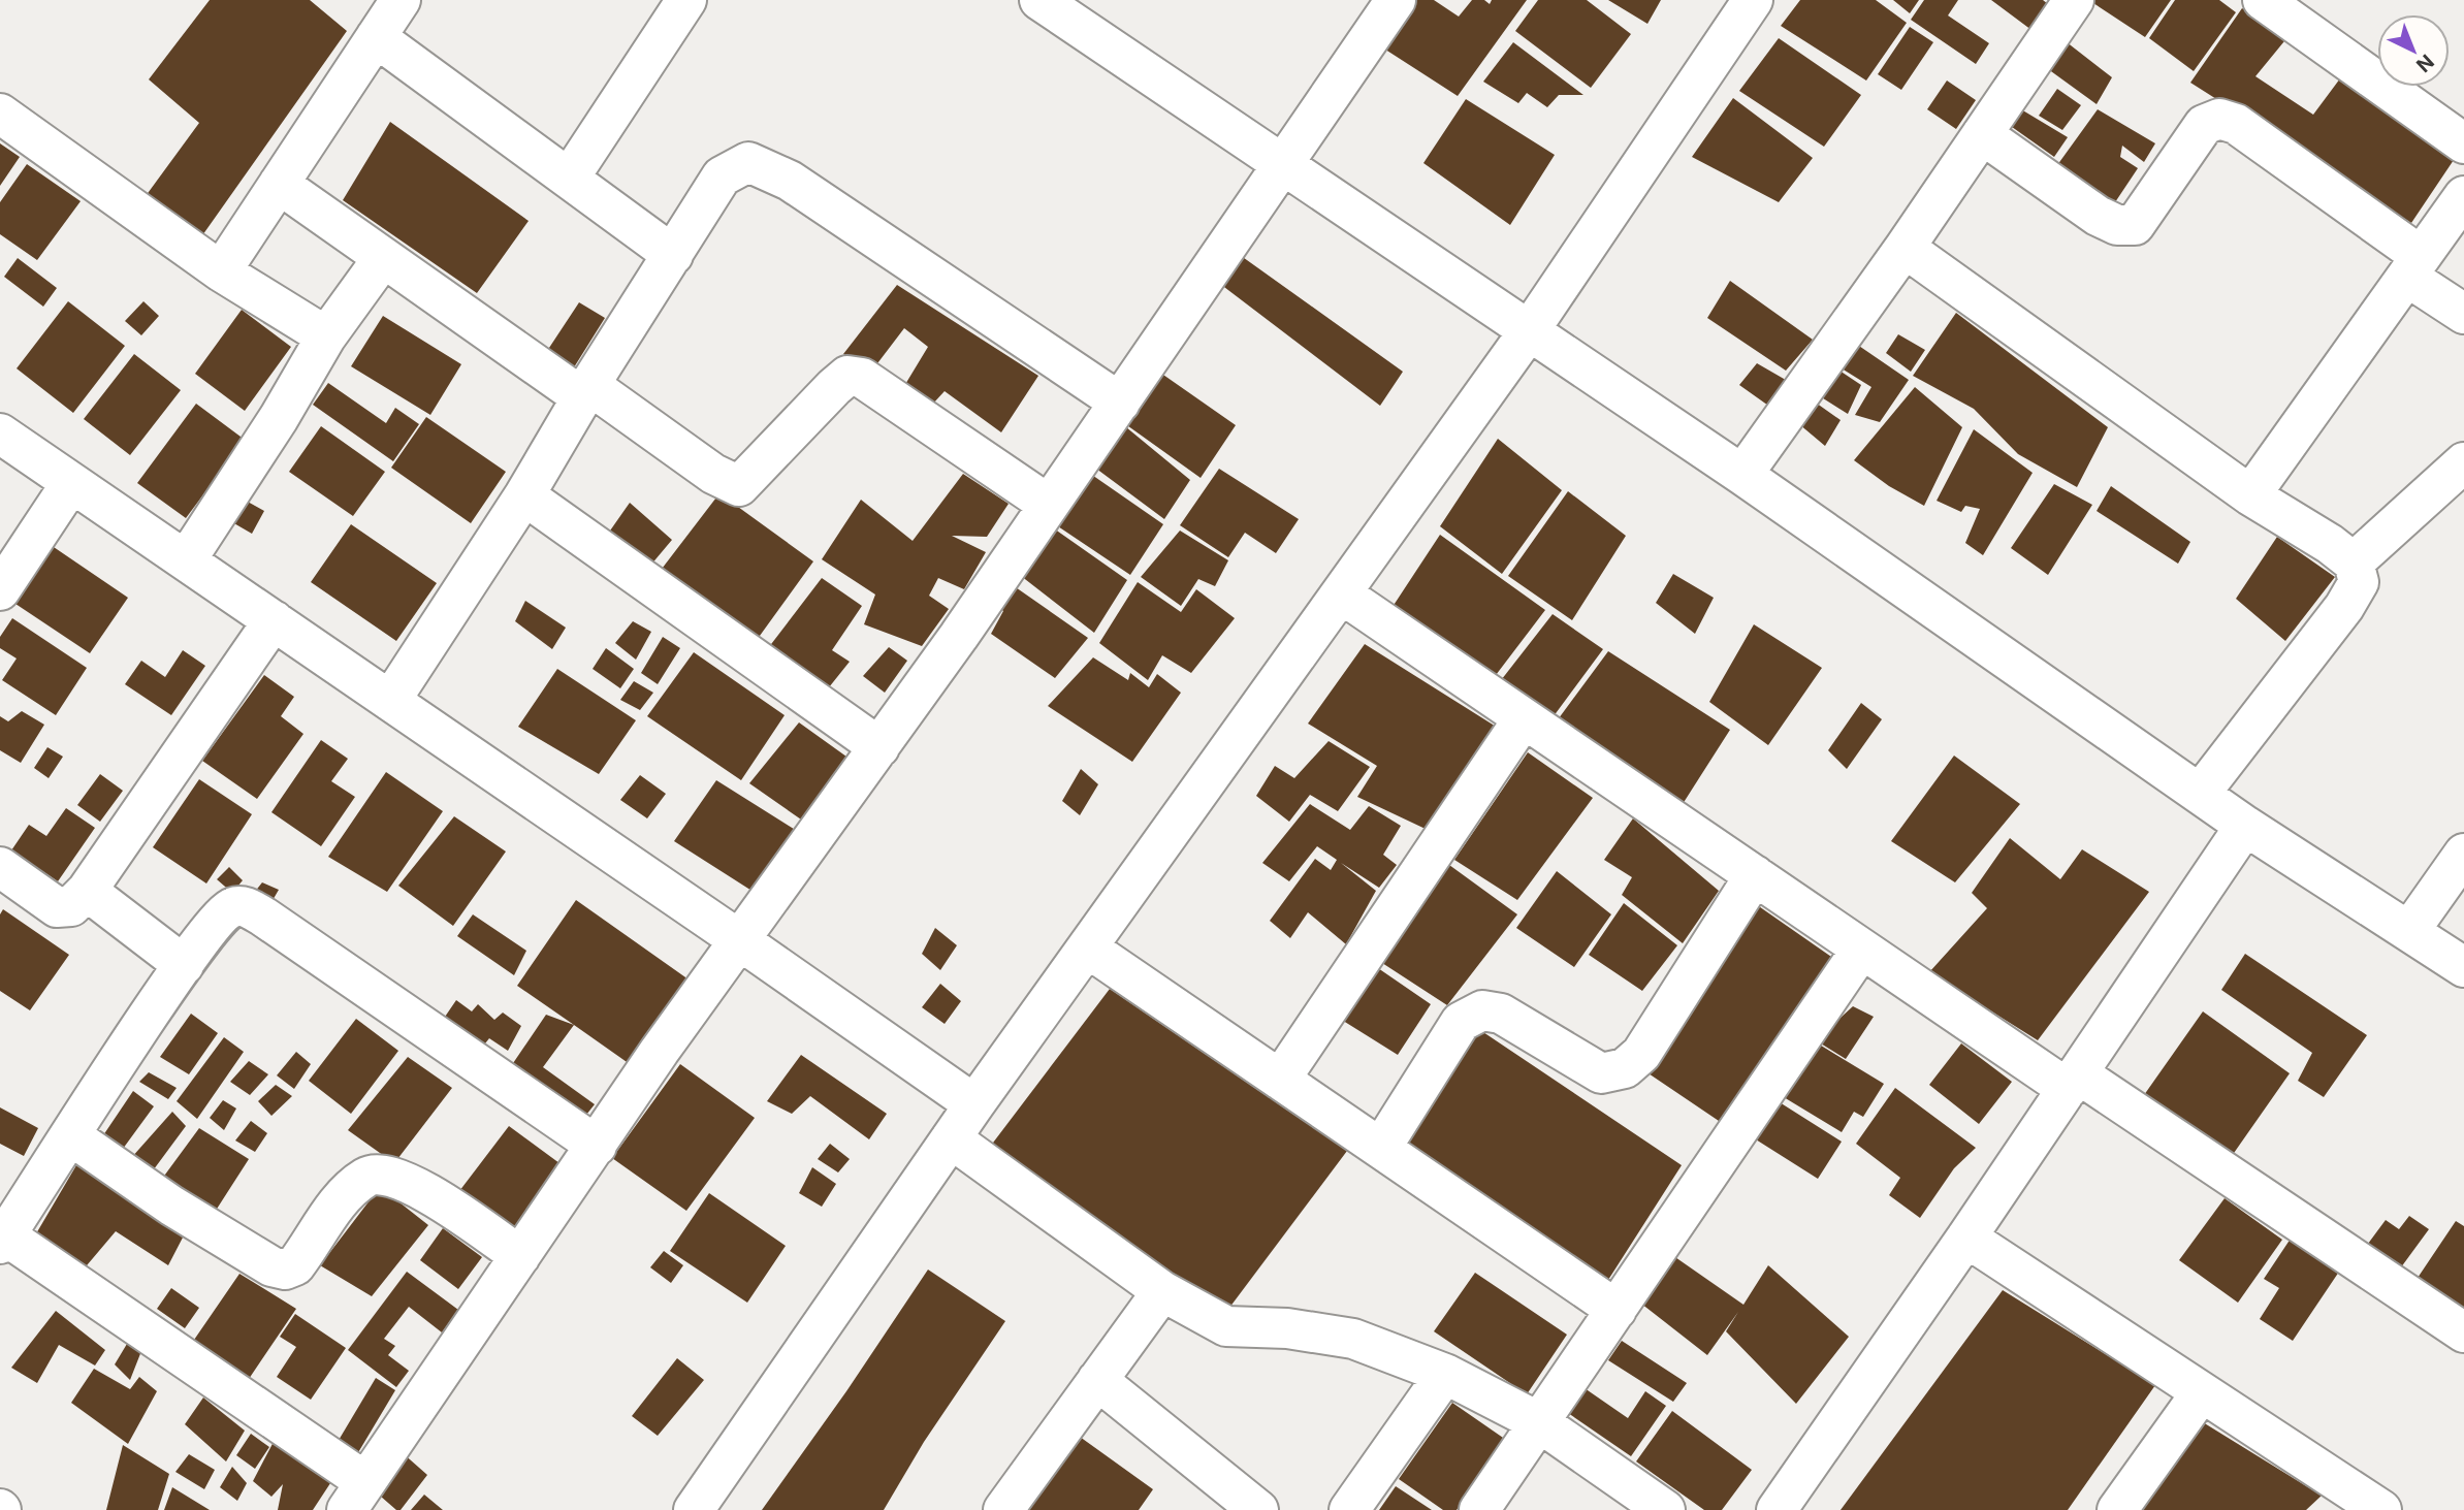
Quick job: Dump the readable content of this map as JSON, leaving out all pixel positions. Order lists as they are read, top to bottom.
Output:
{
  "north": "bottom right"
}
